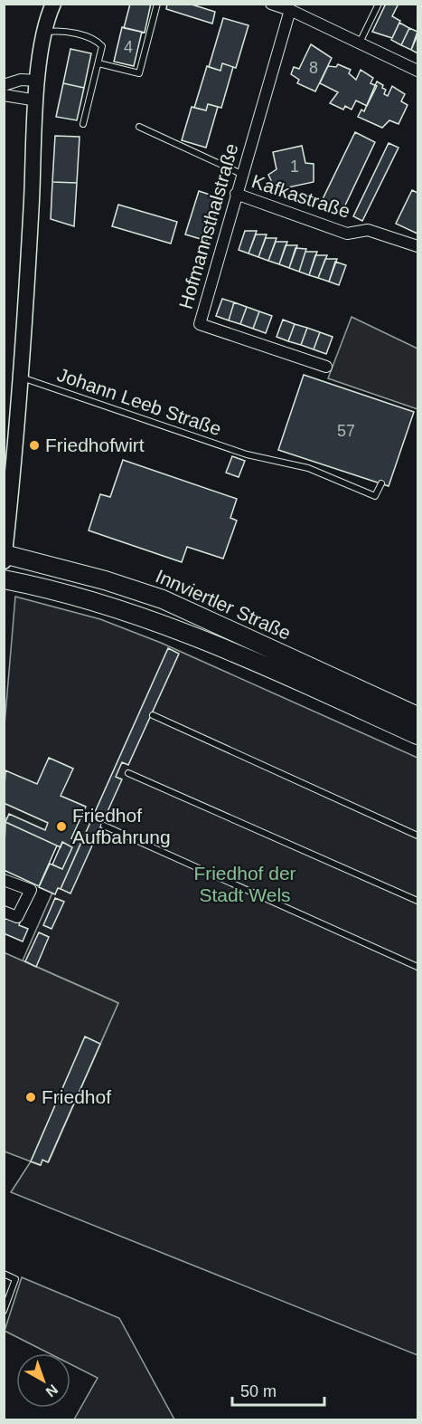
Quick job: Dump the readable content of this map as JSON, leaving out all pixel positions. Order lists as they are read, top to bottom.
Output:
{
  "streets": {
    "main road": ["Innviertler Straße"],
    "street": ["Kafkastraße", "Hofmannsthalstraße"],
    "lane": ["Johann Leeb Straße"]
  },
  "crossings": [
    ["Kafkastraße", "Hofmannsthalstraße"]
  ],
  "parks": ["Friedhof der Stadt Wels"],
  "places": ["Friedhofwirt", "Friedhof Aufbahrung", "Friedhof"],
  "house_numbers": [
    "4",
    "8",
    "1",
    "57"
  ],
  "scale_bar": "50 m",
  "north": "bottom right"
}
